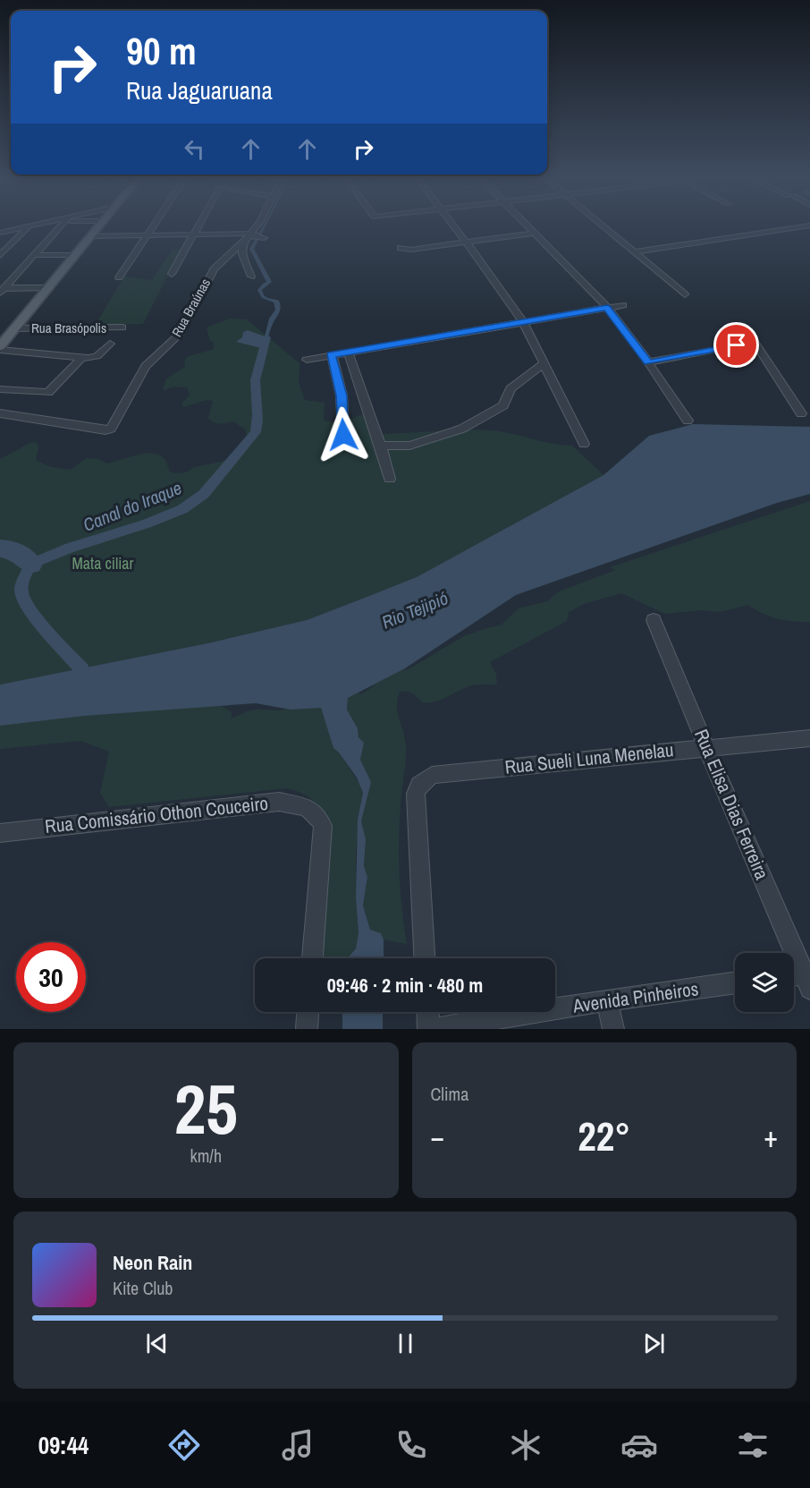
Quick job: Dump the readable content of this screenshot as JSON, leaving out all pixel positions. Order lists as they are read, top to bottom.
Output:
{
  "streets": {
    "street": [
      "Rua Braúnas",
      "Rua Brasópolis",
      "Rua Sueli Luna Menelau",
      "Rua Elisa Dias Ferreira",
      "Rua Comissário Othon Couceiro",
      "Avenida Pinheiros"
    ]
  },
  "crossings": [
    ["Rua Sueli Luna Menelau", "Rua Elisa Dias Ferreira"]
  ],
  "water": ["Canal do Iraque", "Rio Tejipió"],
  "parks": ["Mata ciliar"],
  "page": {
    "turn": ["90 m", "Rua Jaguaruana"],
    "limit": "30",
    "trip": "09:46 · 2 min · 480 m",
    "tile": [
      ["25", "km/h"],
      "Clima"
    ],
    "heat": ["−", "22°", "+"],
    "song": ["Neon Rain", "Kite Club"],
    "tabs": "09:44"
  }
}
